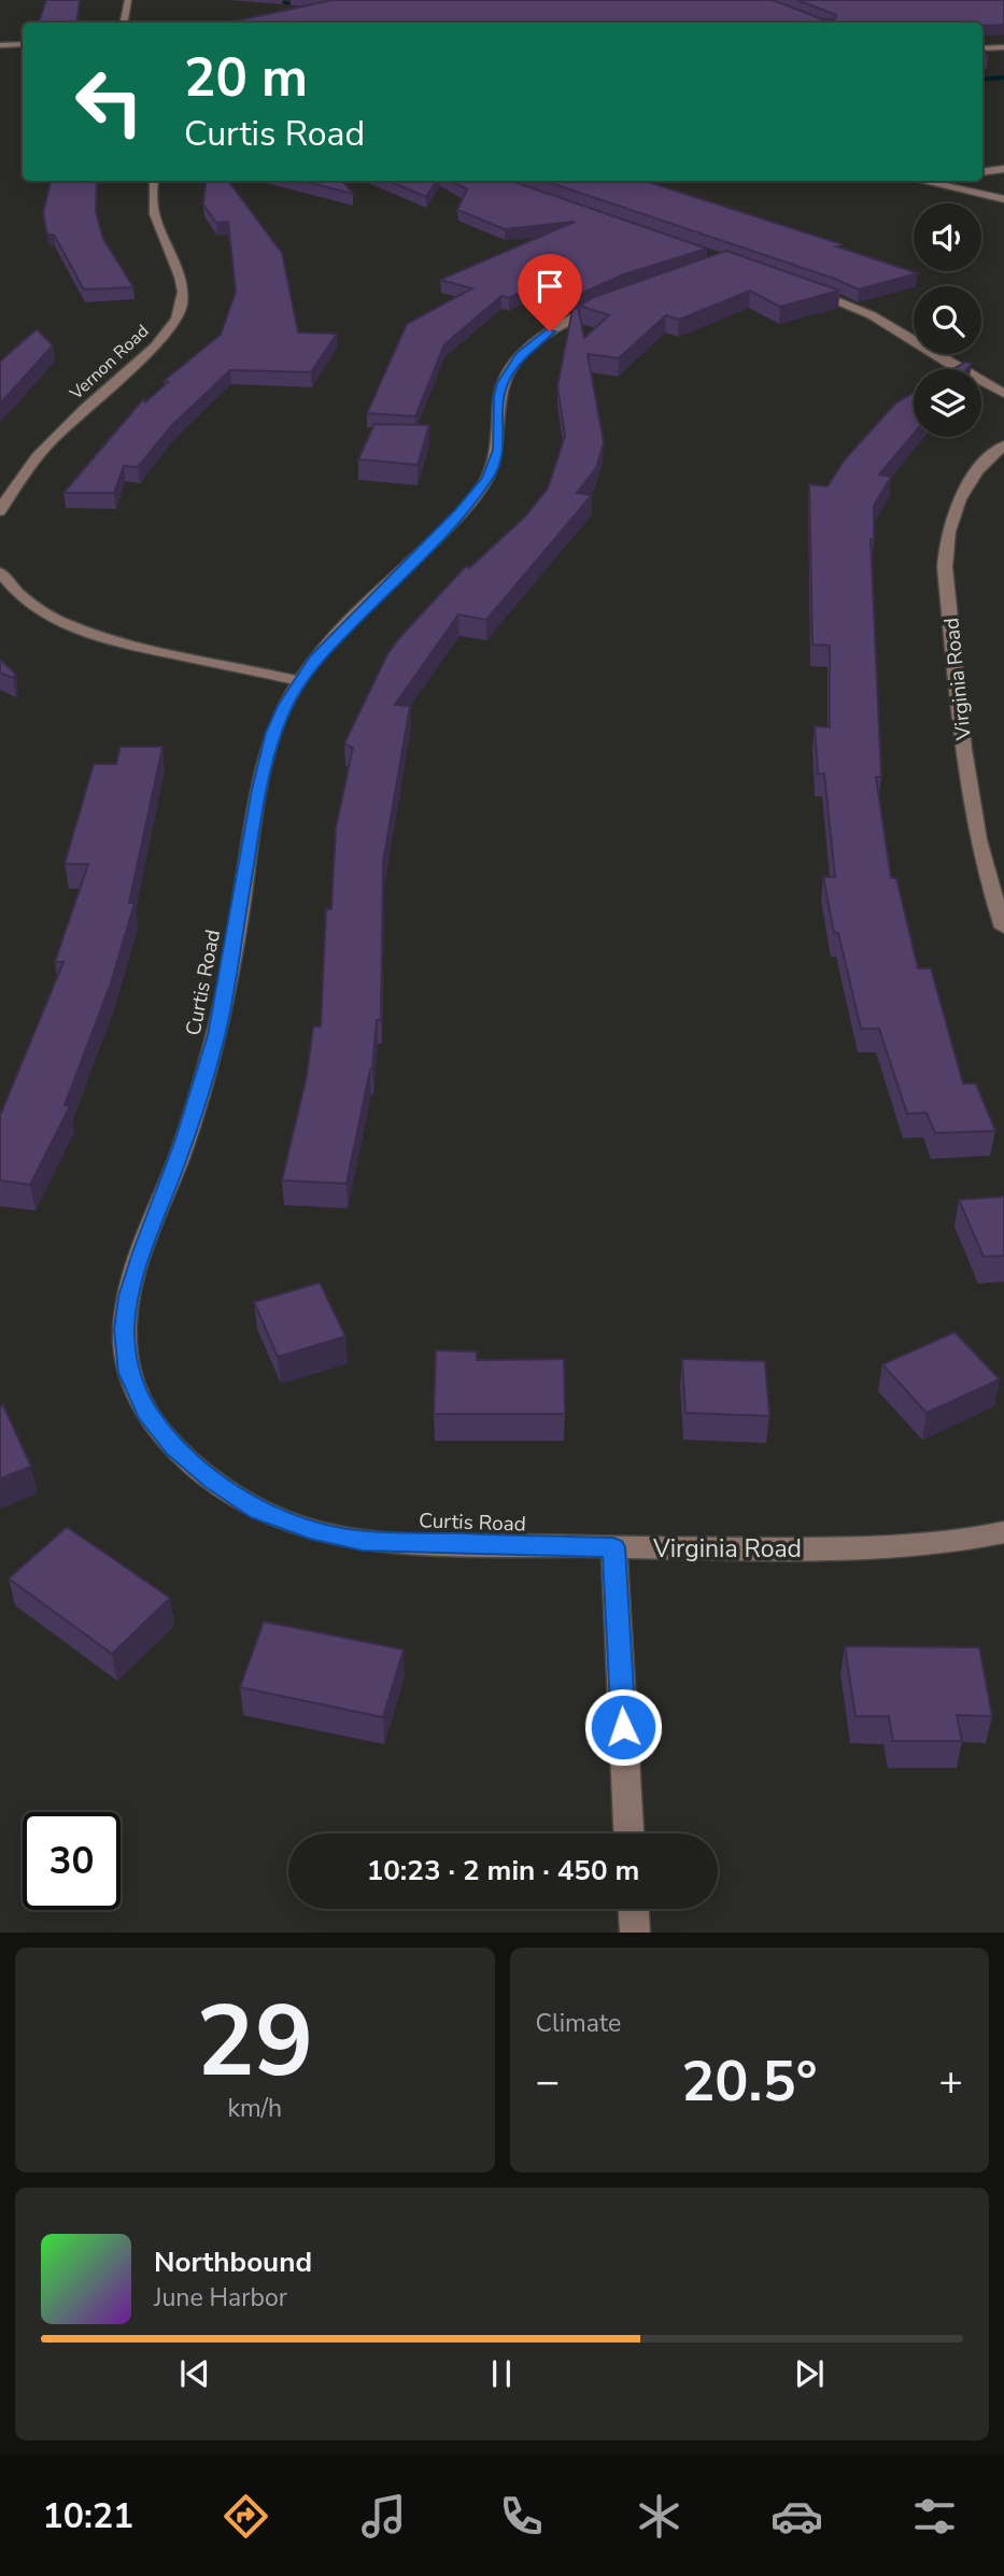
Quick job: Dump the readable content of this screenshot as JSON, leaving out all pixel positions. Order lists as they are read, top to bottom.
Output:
{
  "streets": {
    "street": ["Vernon Road", "Virginia Road", "Curtis Road"]
  },
  "crossings": [
    ["Virginia Road", "Curtis Road"]
  ],
  "page": {
    "turn": ["20 m", "Curtis Road"],
    "limit": "30",
    "trip": "10:23 · 2 min · 450 m",
    "tile": [
      ["29", "km/h"],
      "Climate"
    ],
    "heat": ["−", "20.5°", "+"],
    "song": ["Northbound", "June Harbor"],
    "tabs": "10:21"
  }
}
